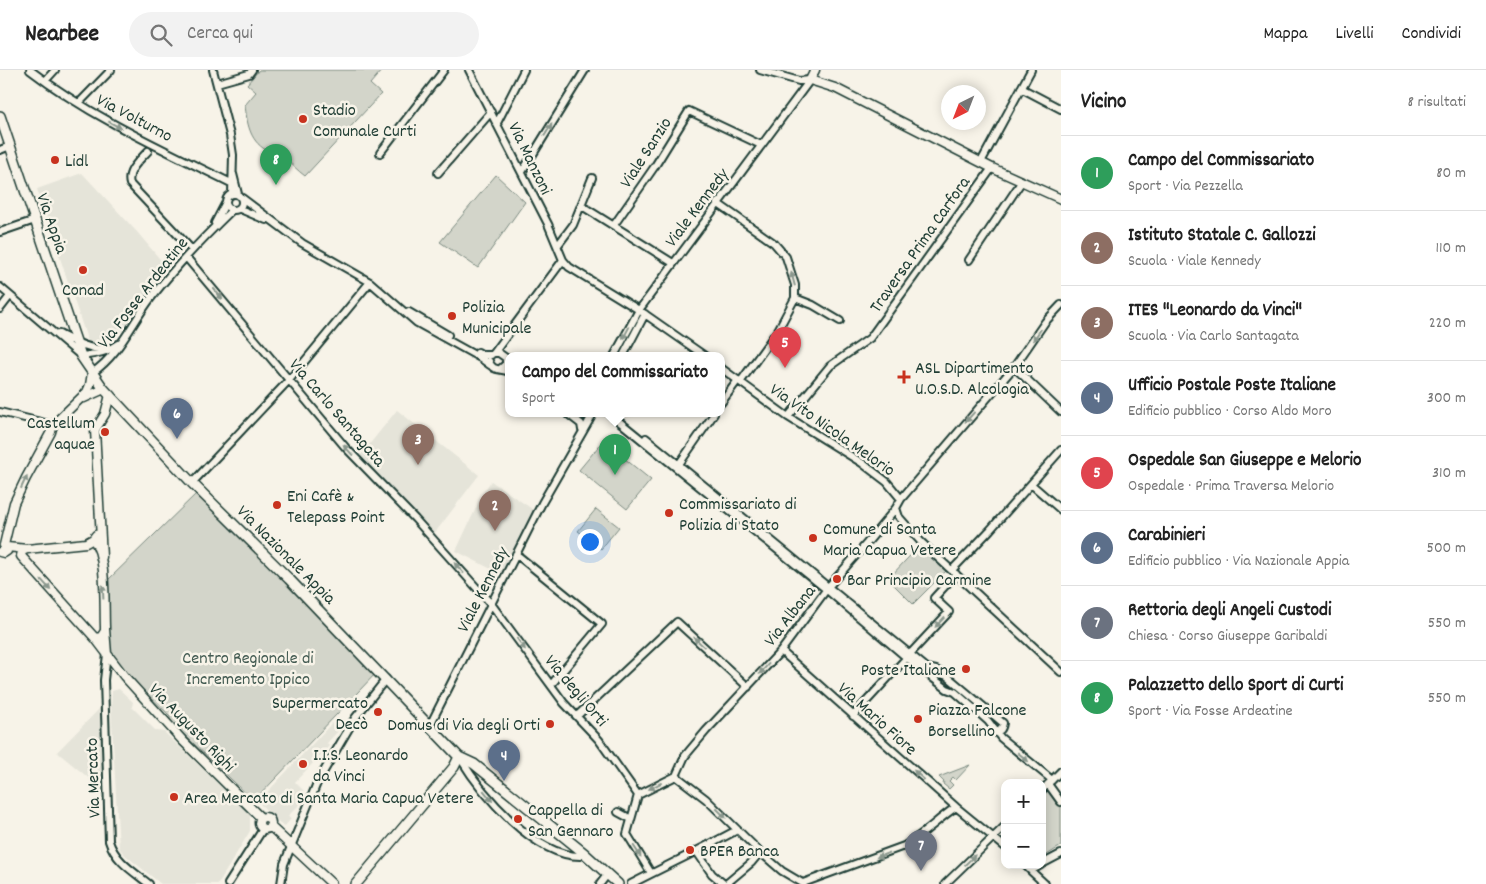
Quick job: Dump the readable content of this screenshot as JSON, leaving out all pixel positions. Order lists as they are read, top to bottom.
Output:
{
  "streets": {
    "main road": ["Via Appia", "Via Nazionale Appia"],
    "street": [
      "Via Volturno",
      "Viale Sanzio",
      "Via Manzoni",
      "Viale Kennedy",
      "Traversa Prima Carfora",
      "Via Fosse Ardeatine",
      "Via Carlo Santagata",
      "Via Vito Nicola Melorio",
      "Via Albana",
      "Via degli Orti",
      "Via Mario Fiore",
      "Via Augusto Righi",
      "Via Mercato"
    ]
  },
  "crossings": [
    ["Viale Sanzio", "Viale Kennedy"],
    ["Viale Kennedy", "Via Carlo Santagata"],
    ["Viale Kennedy", "Via Nazionale Appia"],
    ["Viale Kennedy", "Via degli Orti"],
    ["Via Appia", "Via Fosse Ardeatine"],
    ["Via Appia", "Via Nazionale Appia"],
    ["Traversa Prima Carfora", "Via Vito Nicola Melorio"],
    ["Via Fosse Ardeatine", "Via Carlo Santagata"],
    ["Via Fosse Ardeatine", "Via Nazionale Appia"],
    ["Via Carlo Santagata", "Via degli Orti"],
    ["Via Vito Nicola Melorio", "Via Albana"],
    ["Via Albana", "Via Mario Fiore"],
    ["Via Augusto Righi", "Via Mercato"]
  ],
  "one_way": [
    "Via Volturno",
    "Via Albana",
    "Via degli Orti",
    "Via Mario Fiore"
  ],
  "parks": ["Centro Regionale di Incremento Ippico"],
  "places": {
    "other": [
      "Stadio Comunale Curti",
      "Lidl",
      "Conad",
      "Polizia Municipale",
      "Castellum aquae",
      "Eni Cafè & Telepass Point",
      "Commissariato di Polizia di Stato",
      "Comune di Santa Maria Capua Vetere",
      "Bar Principio Carmine",
      "Poste Italiane",
      "Supermercato Decò",
      "Piazza Falcone Borsellino",
      "Domus di Via degli Orti",
      "I.I.S. Leonardo da Vinci",
      "Area Mercato di Santa Maria Capua Vetere",
      "Cappella di San Gennaro",
      "BPER Banca"
    ],
    "health": ["ASL Dipartimento U.O.S.D. Alcologia"]
  },
  "north": "bottom left",
  "page": {
    "header": "Nearbee",
    "search": "Cerca qui",
    "nav": ["Mappa", "Livelli", "Condividi"],
    "heading": ["Vicino", "8 risultati"],
    "list": [
      {
        "mark": "1",
        "name": "Campo del Commissariato",
        "note": "Sport · Via Pezzella",
        "value": "80 m"
      },
      {
        "mark": "2",
        "name": "Istituto Statale C. Gallozzi",
        "note": "Scuola · Viale Kennedy",
        "value": "110 m"
      },
      {
        "mark": "3",
        "name": "ITES \"Leonardo da Vinci\"",
        "note": "Scuola · Via Carlo Santagata",
        "value": "220 m"
      },
      {
        "mark": "4",
        "name": "Ufficio Postale Poste Italiane",
        "note": "Edificio pubblico · Corso Aldo Moro",
        "value": "300 m"
      },
      {
        "mark": "5",
        "name": "Ospedale San Giuseppe e Melorio",
        "note": "Ospedale · Prima Traversa Melorio",
        "value": "310 m"
      },
      {
        "mark": "6",
        "name": "Carabinieri",
        "note": "Edificio pubblico · Via Nazionale Appia",
        "value": "500 m"
      },
      {
        "mark": "7",
        "name": "Rettoria degli Angeli Custodi",
        "note": "Chiesa · Corso Giuseppe Garibaldi",
        "value": "550 m"
      },
      {
        "mark": "8",
        "name": "Palazzetto dello Sport di Curti",
        "note": "Sport · Via Fosse Ardeatine",
        "value": "550 m"
      }
    ],
    "pins": [
      "8",
      "5",
      "6",
      "3",
      "1",
      "2",
      "4",
      "7"
    ],
    "popup": ["Campo del Commissariato", "Sport"],
    "map_buttons": ["+", "−"]
  }
}
